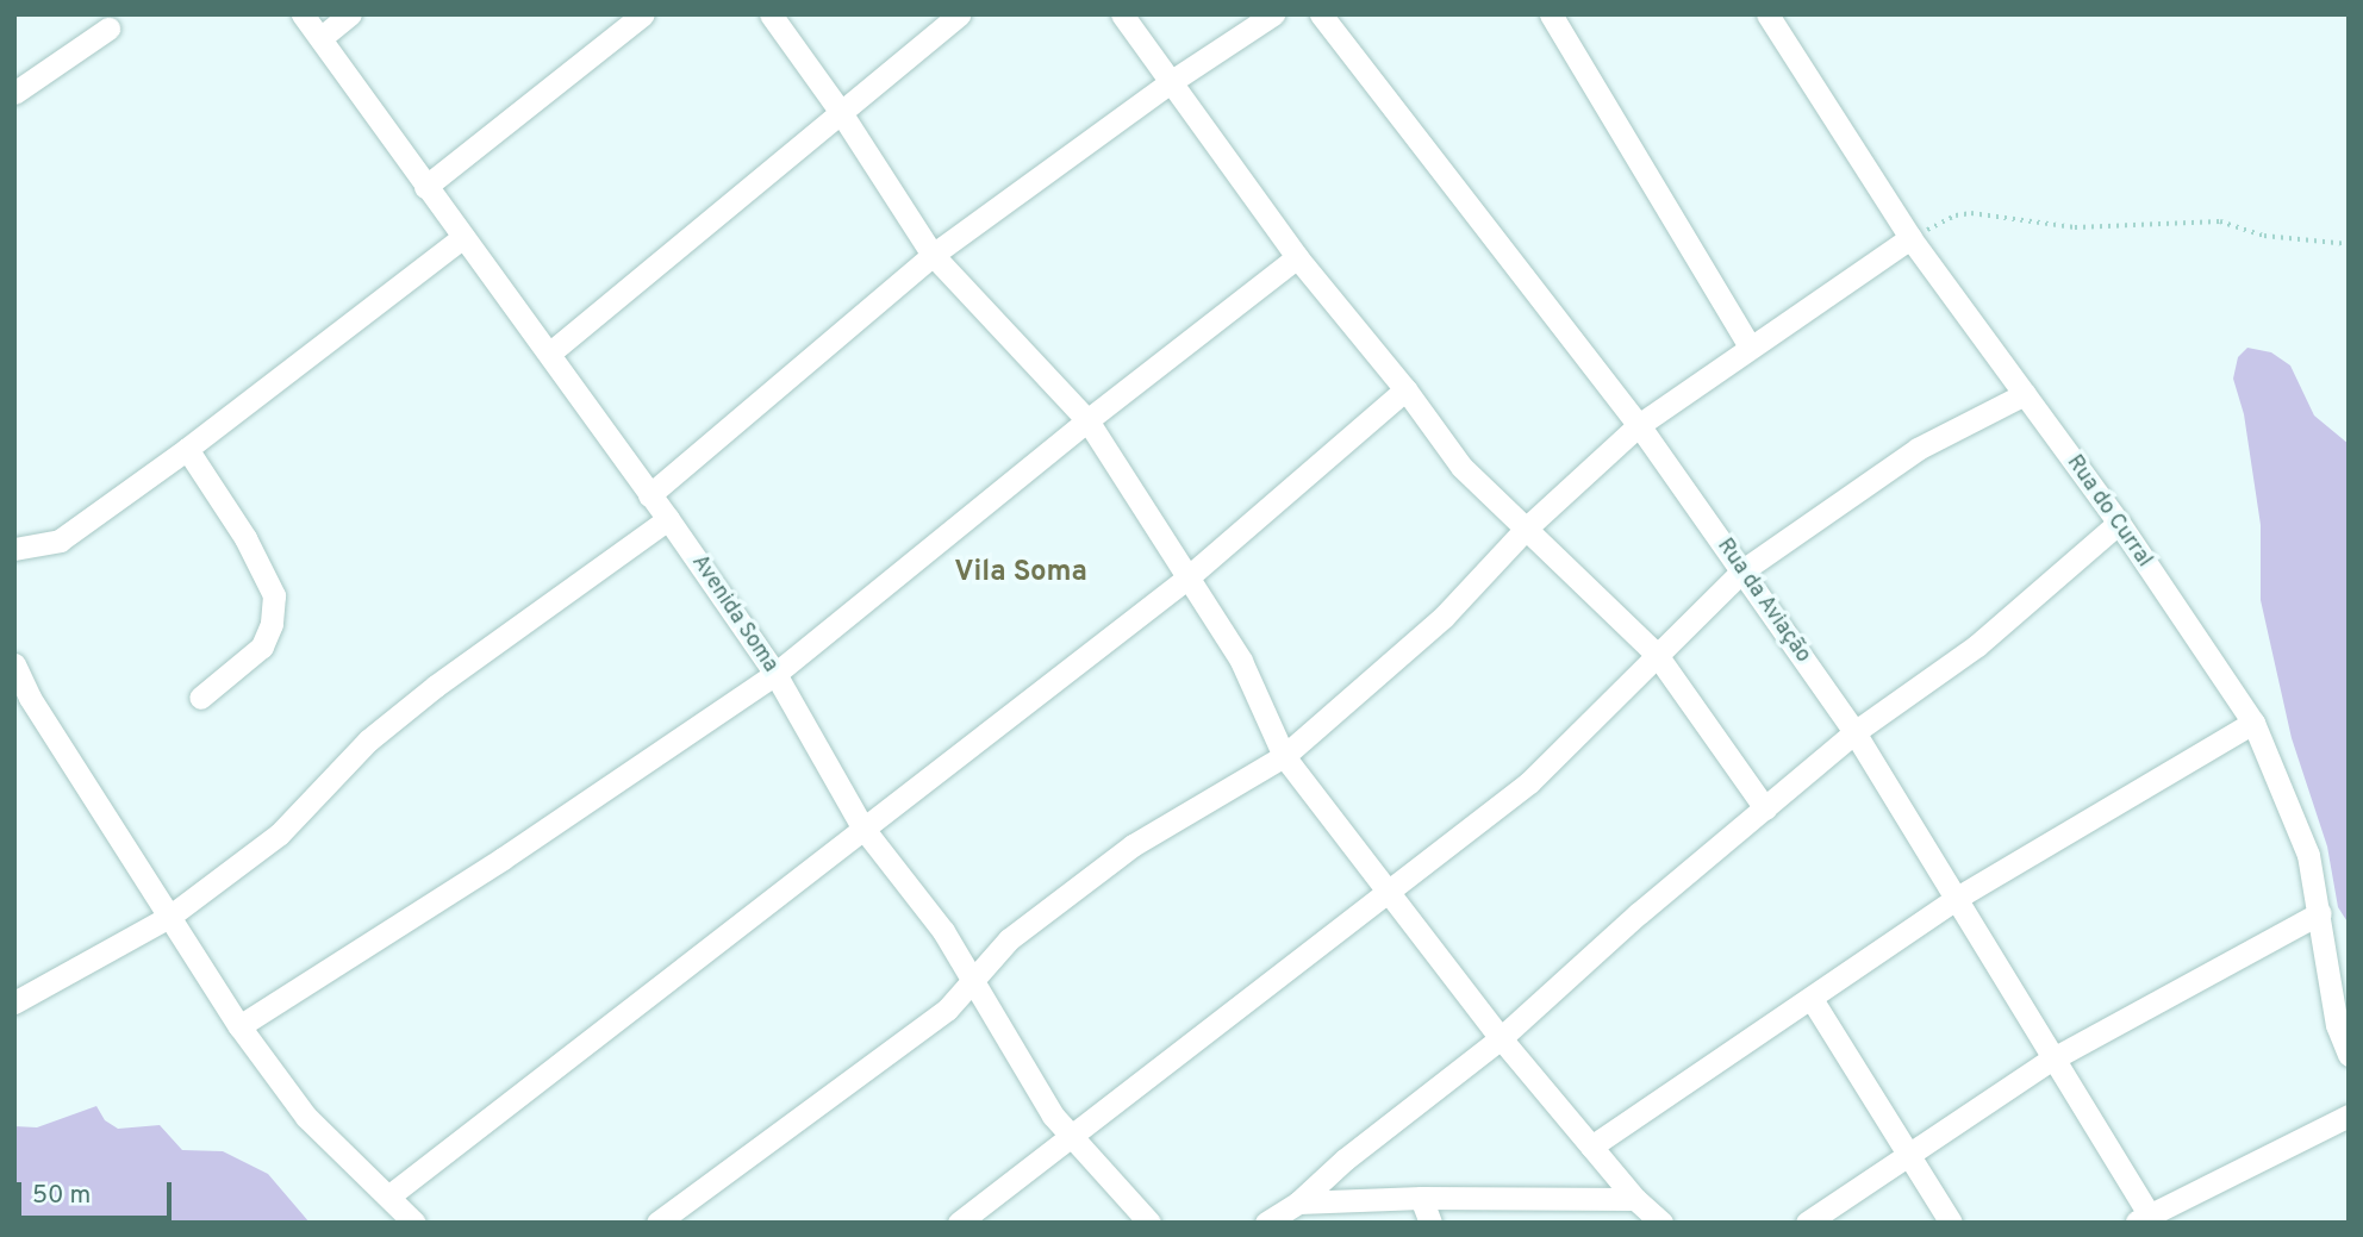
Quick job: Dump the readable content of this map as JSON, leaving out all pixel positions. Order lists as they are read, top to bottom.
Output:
{
  "streets": {
    "street": ["Rua do Curral", "Rua da Aviação", "Avenida Soma"]
  },
  "districts": ["Vila Soma"],
  "scale_bar": "50 m"
}
